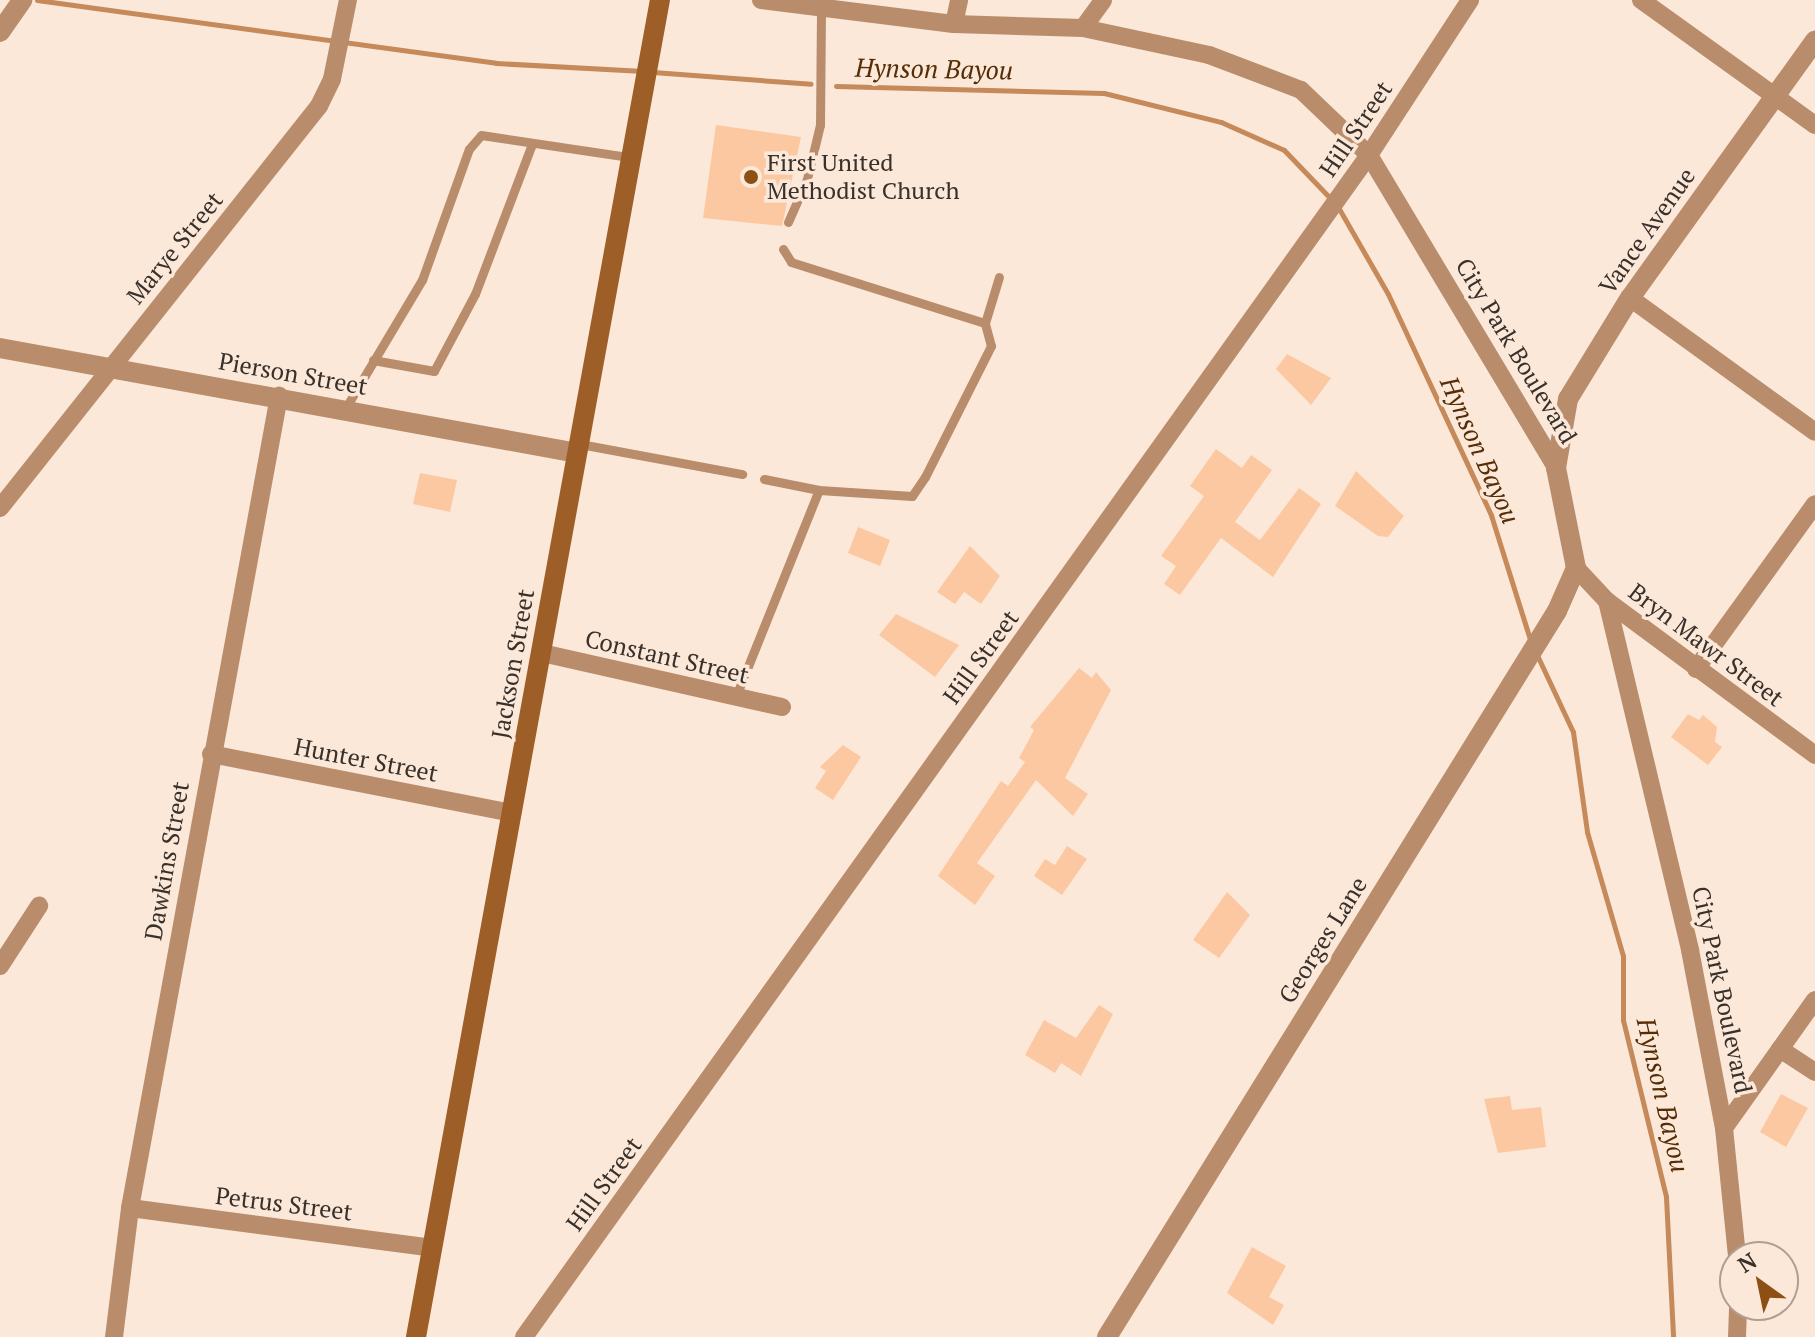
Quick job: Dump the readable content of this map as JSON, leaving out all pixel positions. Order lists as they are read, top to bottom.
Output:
{
  "streets": {
    "main road": ["Jackson Street"],
    "street": [
      "Hill Street",
      "Vance Avenue",
      "Marye Street",
      "City Park Boulevard",
      "Pierson Street",
      "Bryn Mawr Street",
      "Constant Street",
      "Hunter Street",
      "Dawkins Street",
      "Georges Lane",
      "Petrus Street"
    ]
  },
  "crossings": [
    ["Hill Street", "City Park Boulevard"],
    ["Vance Avenue", "City Park Boulevard"],
    ["Marye Street", "Pierson Street"],
    ["City Park Boulevard", "Bryn Mawr Street"],
    ["City Park Boulevard", "Georges Lane"],
    ["Pierson Street", "Jackson Street"],
    ["Pierson Street", "Dawkins Street"],
    ["Constant Street", "Jackson Street"],
    ["Jackson Street", "Hunter Street"],
    ["Jackson Street", "Petrus Street"],
    ["Hunter Street", "Dawkins Street"],
    ["Dawkins Street", "Petrus Street"]
  ],
  "water": ["Hynson Bayou"],
  "places": ["First United Methodist Church"],
  "north": "top left"
}
